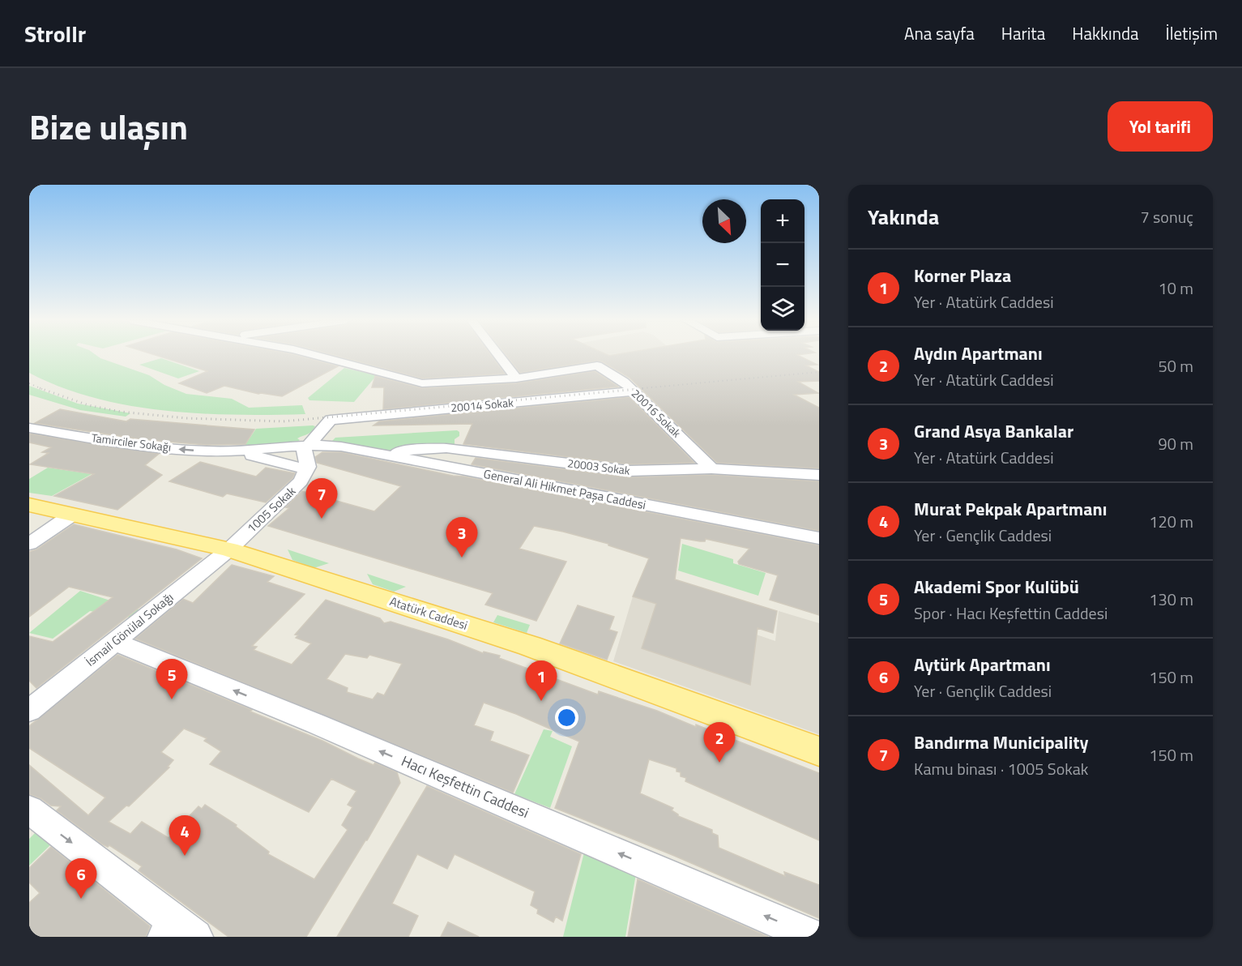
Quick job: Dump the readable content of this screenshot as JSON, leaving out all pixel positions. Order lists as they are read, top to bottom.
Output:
{
  "streets": {
    "main road": ["Atatürk Caddesi"],
    "street": [
      "20014 Sokak",
      "20016 Sokak",
      "Tamirciler Sokağı",
      "20003 Sokak",
      "General Ali Hikmet Paşa Caddesi",
      "1005 Sokak",
      "İsmail Gönülal Sokağı",
      "Hacı Keşfettin Caddesi"
    ]
  },
  "crossings": [
    ["20014 Sokak", "20016 Sokak"],
    ["20014 Sokak", "Tamirciler Sokağı"],
    ["20014 Sokak", "General Ali Hikmet Paşa Caddesi"],
    ["20016 Sokak", "20003 Sokak"],
    ["Tamirciler Sokağı", "General Ali Hikmet Paşa Caddesi"],
    ["Tamirciler Sokağı", "1005 Sokak"],
    ["20003 Sokak", "General Ali Hikmet Paşa Caddesi"],
    ["1005 Sokak", "Atatürk Caddesi"],
    ["1005 Sokak", "İsmail Gönülal Sokağı"],
    ["Atatürk Caddesi", "İsmail Gönülal Sokağı"],
    ["İsmail Gönülal Sokağı", "Hacı Keşfettin Caddesi"]
  ],
  "one_way": ["Tamirciler Sokağı", "Hacı Keşfettin Caddesi"],
  "north": "bottom right",
  "page": {
    "header": "Strollr",
    "nav": [
      "Ana sayfa",
      "Harita",
      "Hakkında",
      "İletişim"
    ],
    "title": "Bize ulaşın",
    "buttons": "Yol tarifi",
    "heading": ["Yakında", "7 sonuç"],
    "map_buttons": ["+", "−"],
    "list": [
      {
        "mark": "1",
        "name": "Korner Plaza",
        "note": "Yer · Atatürk Caddesi",
        "value": "10 m"
      },
      {
        "mark": "2",
        "name": "Aydın Apartmanı",
        "note": "Yer · Atatürk Caddesi",
        "value": "50 m"
      },
      {
        "mark": "3",
        "name": "Grand Asya Bankalar",
        "note": "Yer · Atatürk Caddesi",
        "value": "90 m"
      },
      {
        "mark": "4",
        "name": "Murat Pekpak Apartmanı",
        "note": "Yer · Gençlik Caddesi",
        "value": "120 m"
      },
      {
        "mark": "5",
        "name": "Akademi Spor Kulübü",
        "note": "Spor · Hacı Keşfettin Caddesi",
        "value": "130 m"
      },
      {
        "mark": "6",
        "name": "Aytürk Apartmanı",
        "note": "Yer · Gençlik Caddesi",
        "value": "150 m"
      },
      {
        "mark": "7",
        "name": "Bandırma Municipality",
        "note": "Kamu binası · 1005 Sokak",
        "value": "150 m"
      }
    ],
    "pins": [
      "7",
      "3",
      "5",
      "1",
      "2",
      "4",
      "6"
    ]
  }
}
